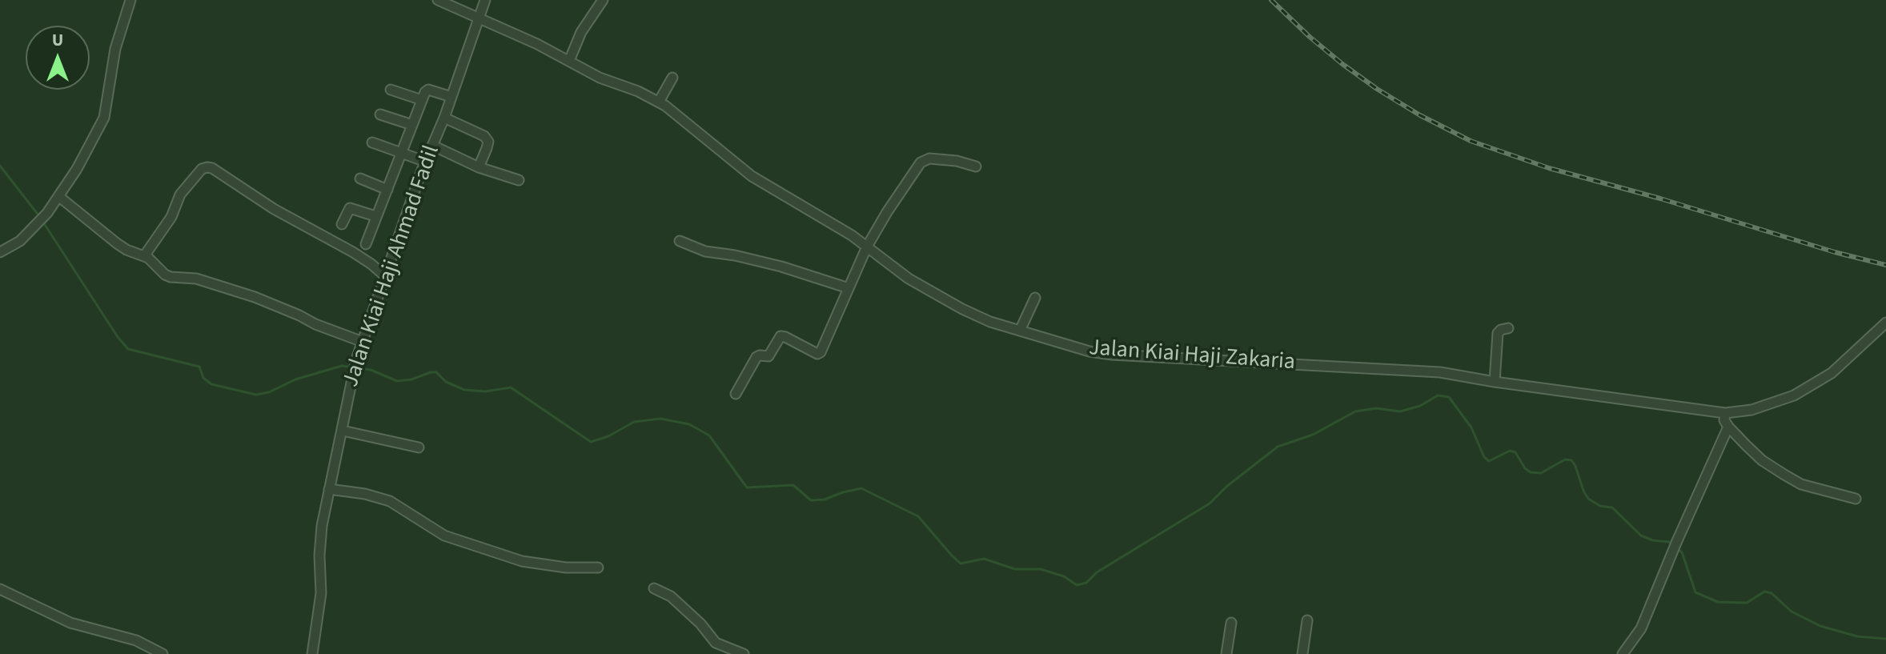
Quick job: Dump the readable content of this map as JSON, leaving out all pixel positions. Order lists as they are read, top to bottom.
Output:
{
  "streets": {
    "street": ["Jalan Kiai Haji Ahmad Fadil", "Jalan Kiai Haji Zakaria"]
  },
  "crossings": [
    ["Jalan Kiai Haji Ahmad Fadil", "Jalan Kiai Haji Zakaria"]
  ],
  "north": "top"
}
